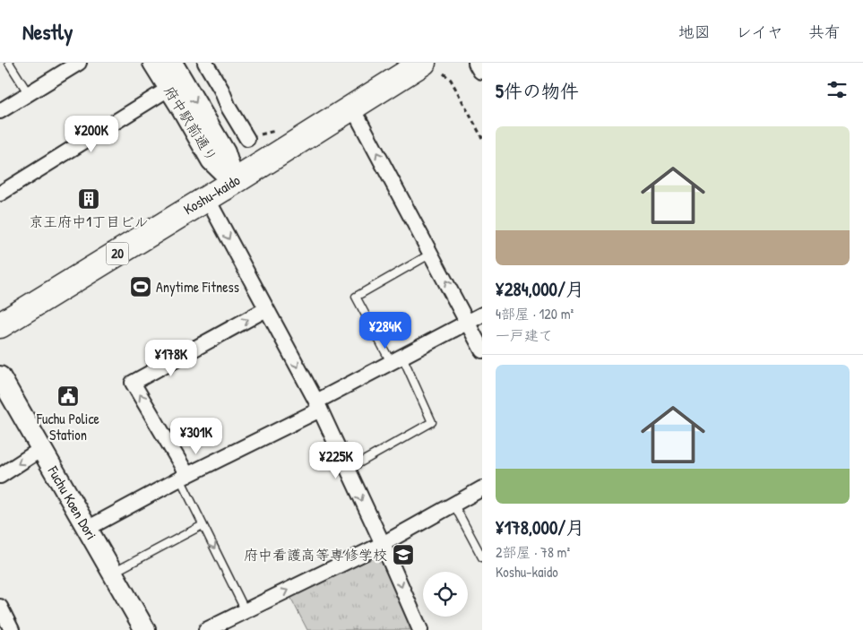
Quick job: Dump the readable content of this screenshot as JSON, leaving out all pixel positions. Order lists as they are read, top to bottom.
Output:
{
  "streets": {
    "highway": ["Koshu-kaido", "20"],
    "street": ["府中駅前通り", "Fuchu Koen Dori"]
  },
  "crossings": [
    ["府中駅前通り", "Koshu-kaido"]
  ],
  "places": {
    "building": ["京王府中1丁目ビル"],
    "sports": ["Anytime Fitness"],
    "public building": ["Fuchu Police Station"],
    "school or university": ["府中看護高等専修学校"]
  },
  "page": {
    "header": "Nestly",
    "nav": ["地図", "レイヤ", "共有"],
    "heading": "5件の物件",
    "price": [
      "¥200K",
      "¥284K",
      "¥178K",
      "¥301K",
      "¥225K"
    ],
    "list": [
      {
        "name": "¥284,000/月",
        "note": "4部屋 · 120 m² · 一戸建て"
      },
      {
        "name": "¥178,000/月",
        "note": "2部屋 · 78 m² · Koshu-kaido"
      }
    ]
  }
}
